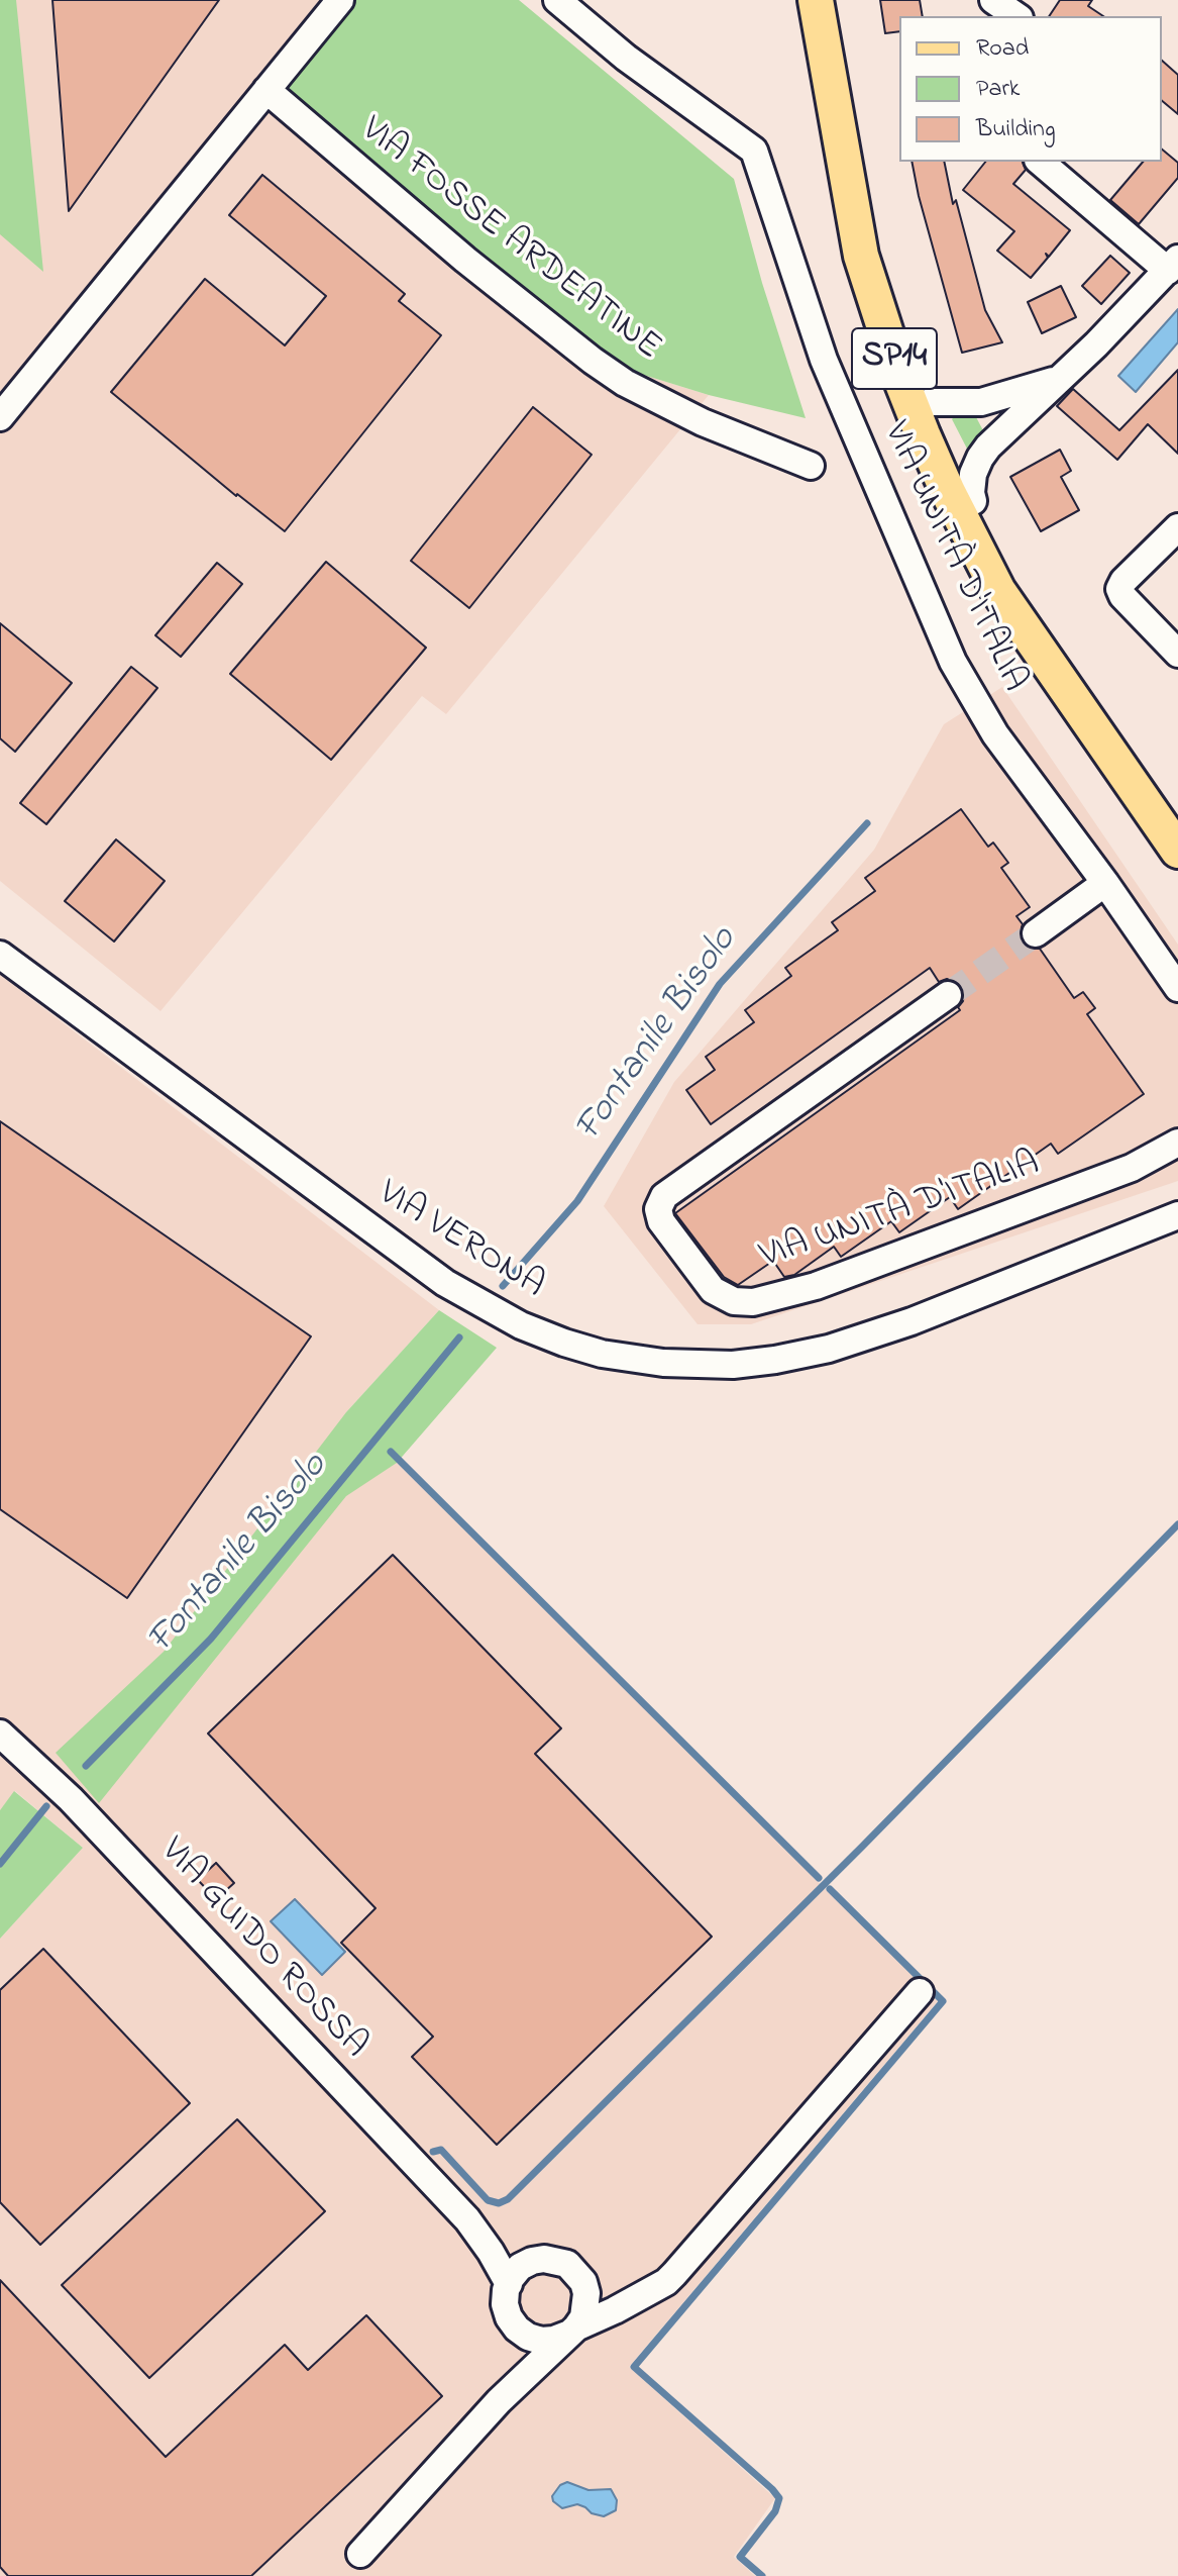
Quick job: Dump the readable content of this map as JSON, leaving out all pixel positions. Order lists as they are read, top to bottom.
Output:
{
  "streets": {
    "main road": ["SP14"],
    "street": [
      "VIA FOSSE ARDEATINE",
      "VIA UNITÀ D'ITALIA",
      "VIA VERONA",
      "VIA GUIDO ROSSA"
    ]
  },
  "water": ["Fontanile Bisolo"],
  "legend": ["Road", "Park", "Building"]
}
